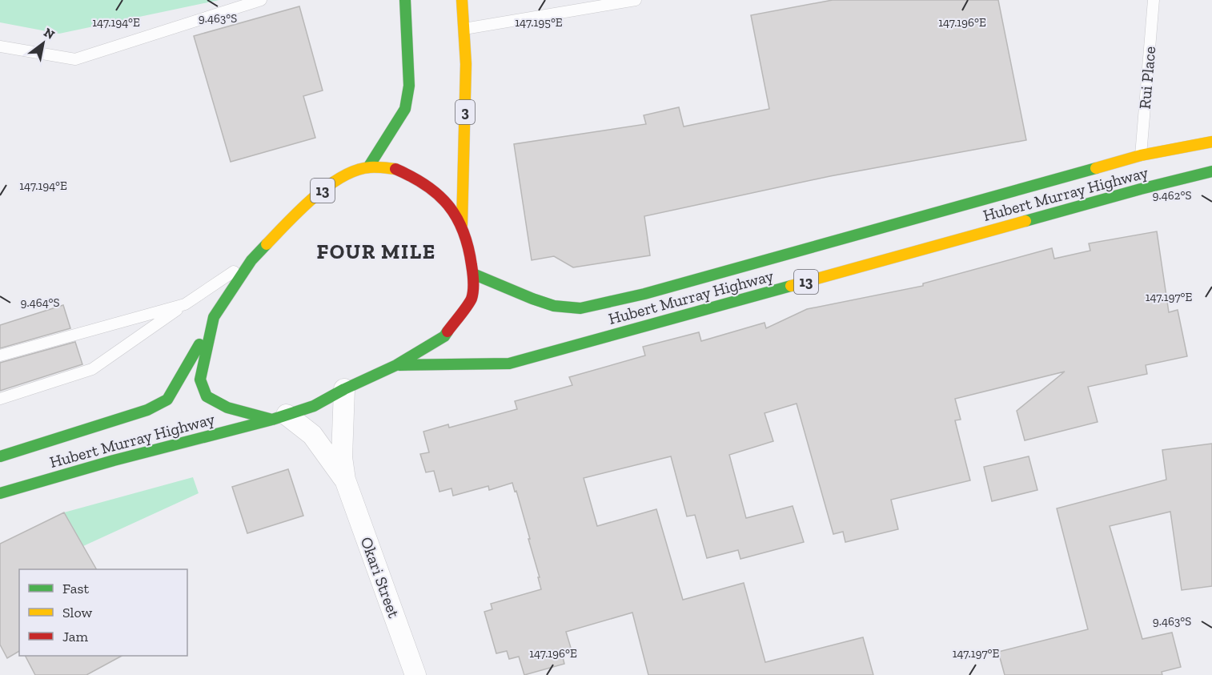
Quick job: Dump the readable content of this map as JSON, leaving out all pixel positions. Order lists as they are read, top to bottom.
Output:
{
  "streets": {
    "highway": ["3", "13", "Hubert Murray Highway"],
    "street": ["Okari Street"],
    "lane": ["Rui Place"]
  },
  "crossings": [
    ["Rui Place", "Hubert Murray Highway"],
    ["3", "13"],
    ["13", "Hubert Murray Highway"],
    ["13", "Okari Street"],
    ["Hubert Murray Highway", "Okari Street"]
  ],
  "districts": ["FOUR MILE"],
  "legend": ["Fast", "Slow", "Jam"],
  "north": "top right",
  "coordinates": [
    "9.463°S",
    "147.194°E",
    "147.195°E",
    "147.196°E",
    "9.462°S",
    "147.197°E",
    "9.464°S"
  ]
}
